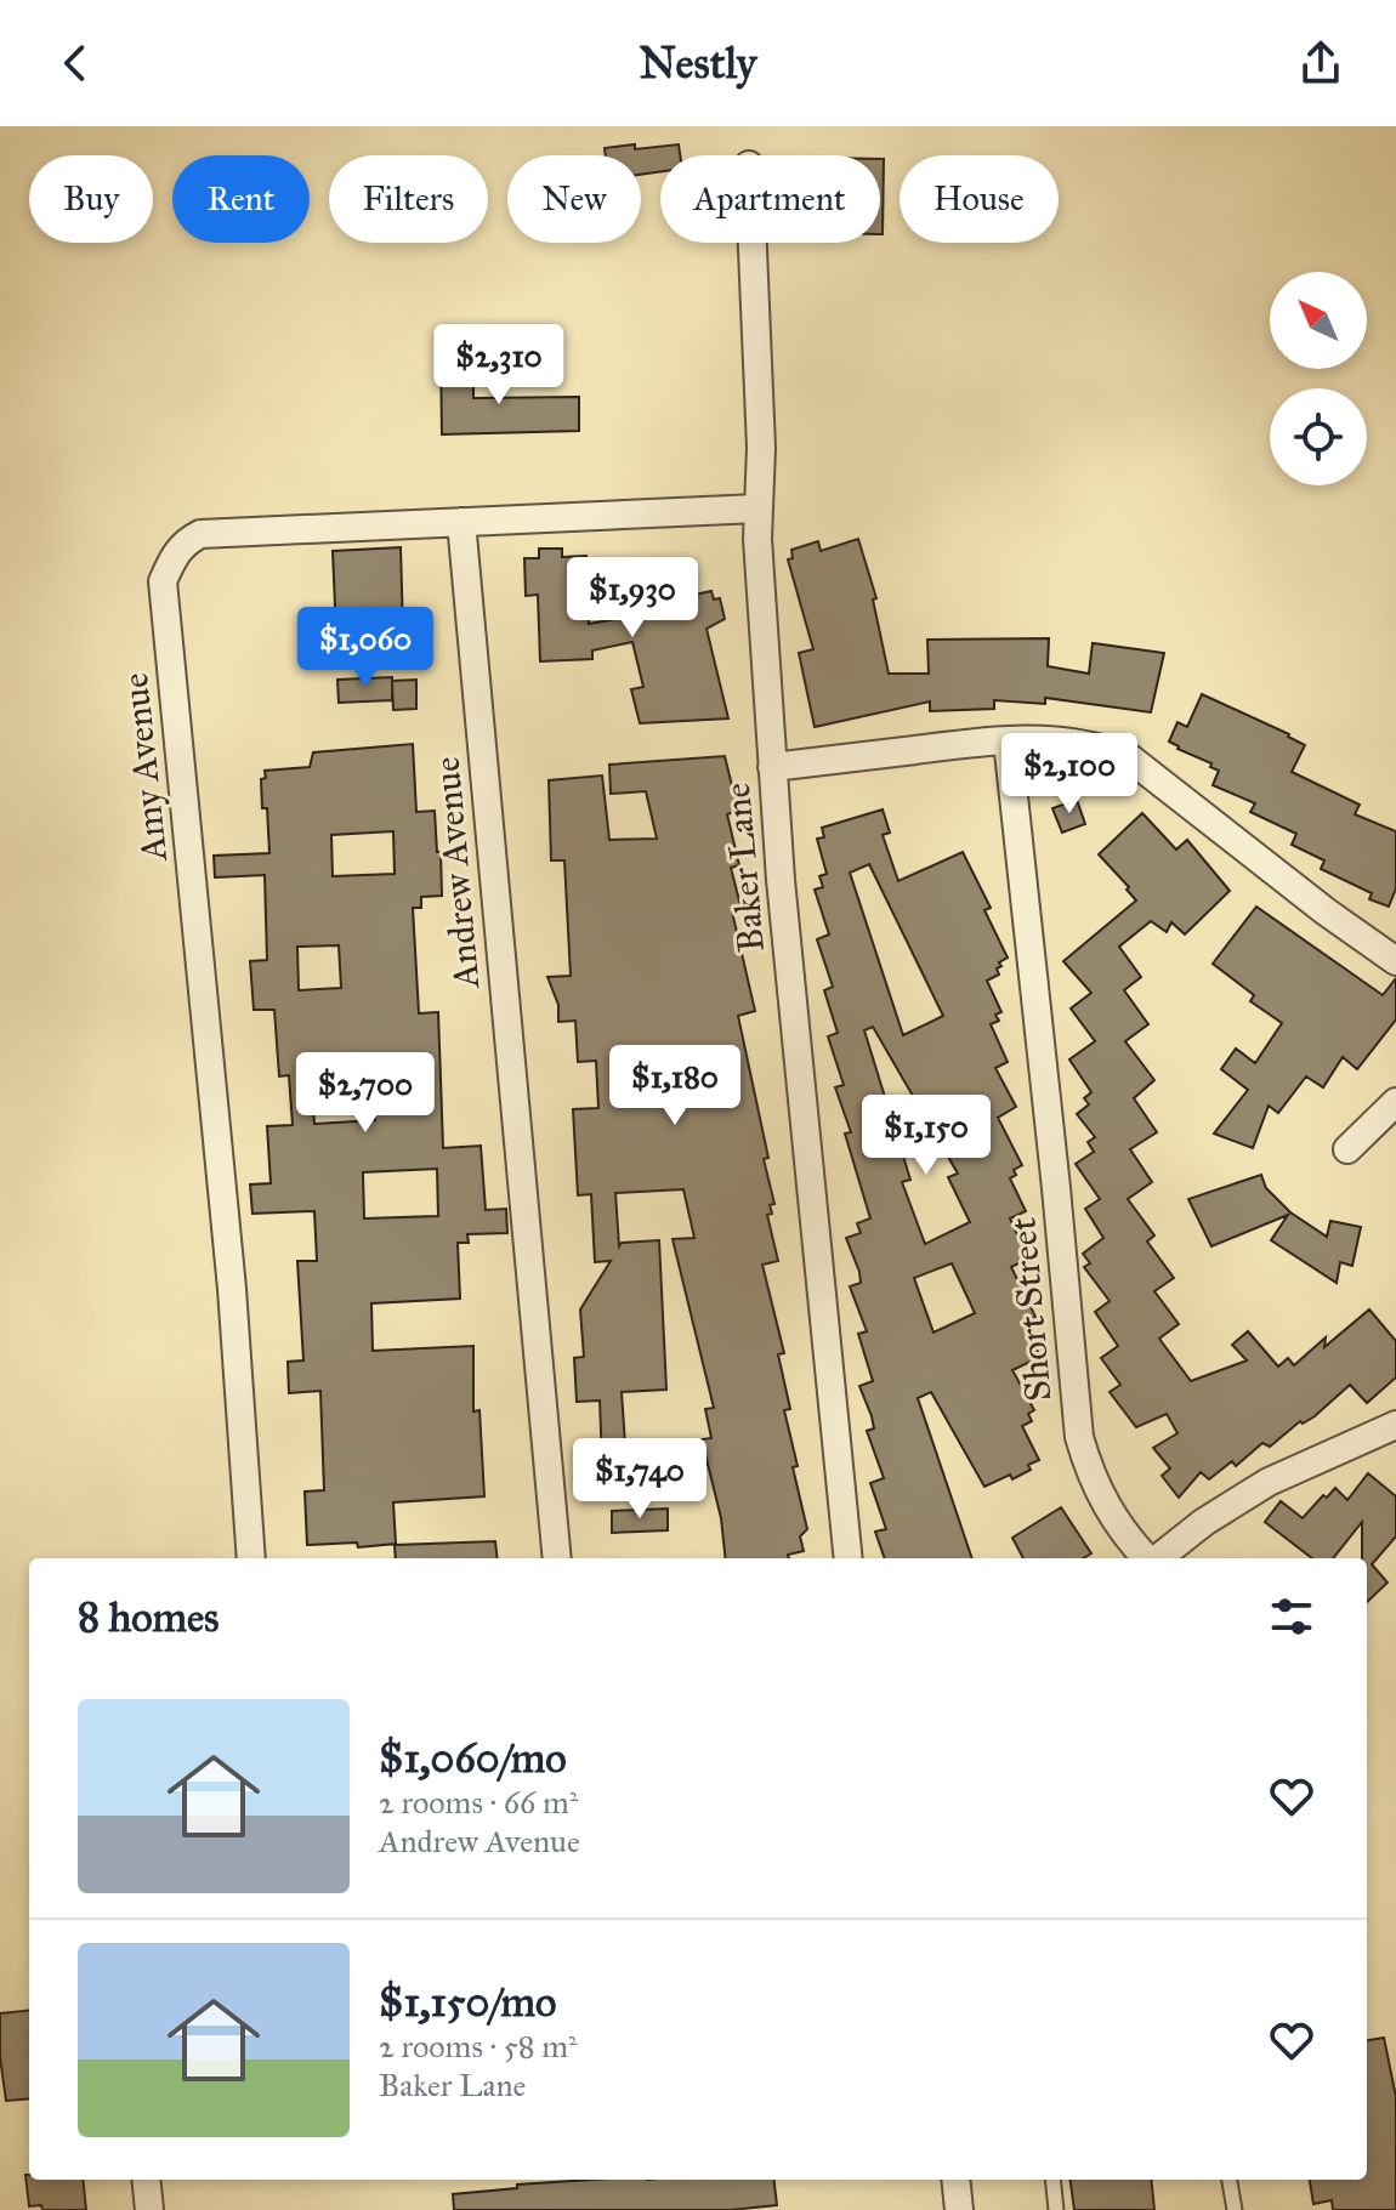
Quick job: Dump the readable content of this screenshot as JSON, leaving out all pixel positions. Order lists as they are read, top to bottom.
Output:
{
  "streets": {
    "street": [
      "Amy Avenue",
      "Baker Lane",
      "Andrew Avenue",
      "Short Street"
    ]
  },
  "crossings": [
    ["Amy Avenue", "Baker Lane"],
    ["Amy Avenue", "Andrew Avenue"]
  ],
  "north": "top left",
  "page": {
    "header": "Nestly",
    "chip": [
      "Buy",
      "Rent",
      "Filters",
      "New",
      "Apartment",
      "House"
    ],
    "price": [
      "$2,310",
      "$1,930",
      "$1,060",
      "$2,100",
      "$1,180",
      "$2,700",
      "$1,150",
      "$1,740"
    ],
    "heading": "8 homes",
    "list": [
      {
        "name": "$1,060/mo",
        "note": "2 rooms · 66 m² · Andrew Avenue"
      },
      {
        "name": "$1,150/mo",
        "note": "2 rooms · 58 m² · Baker Lane"
      }
    ]
  }
}
